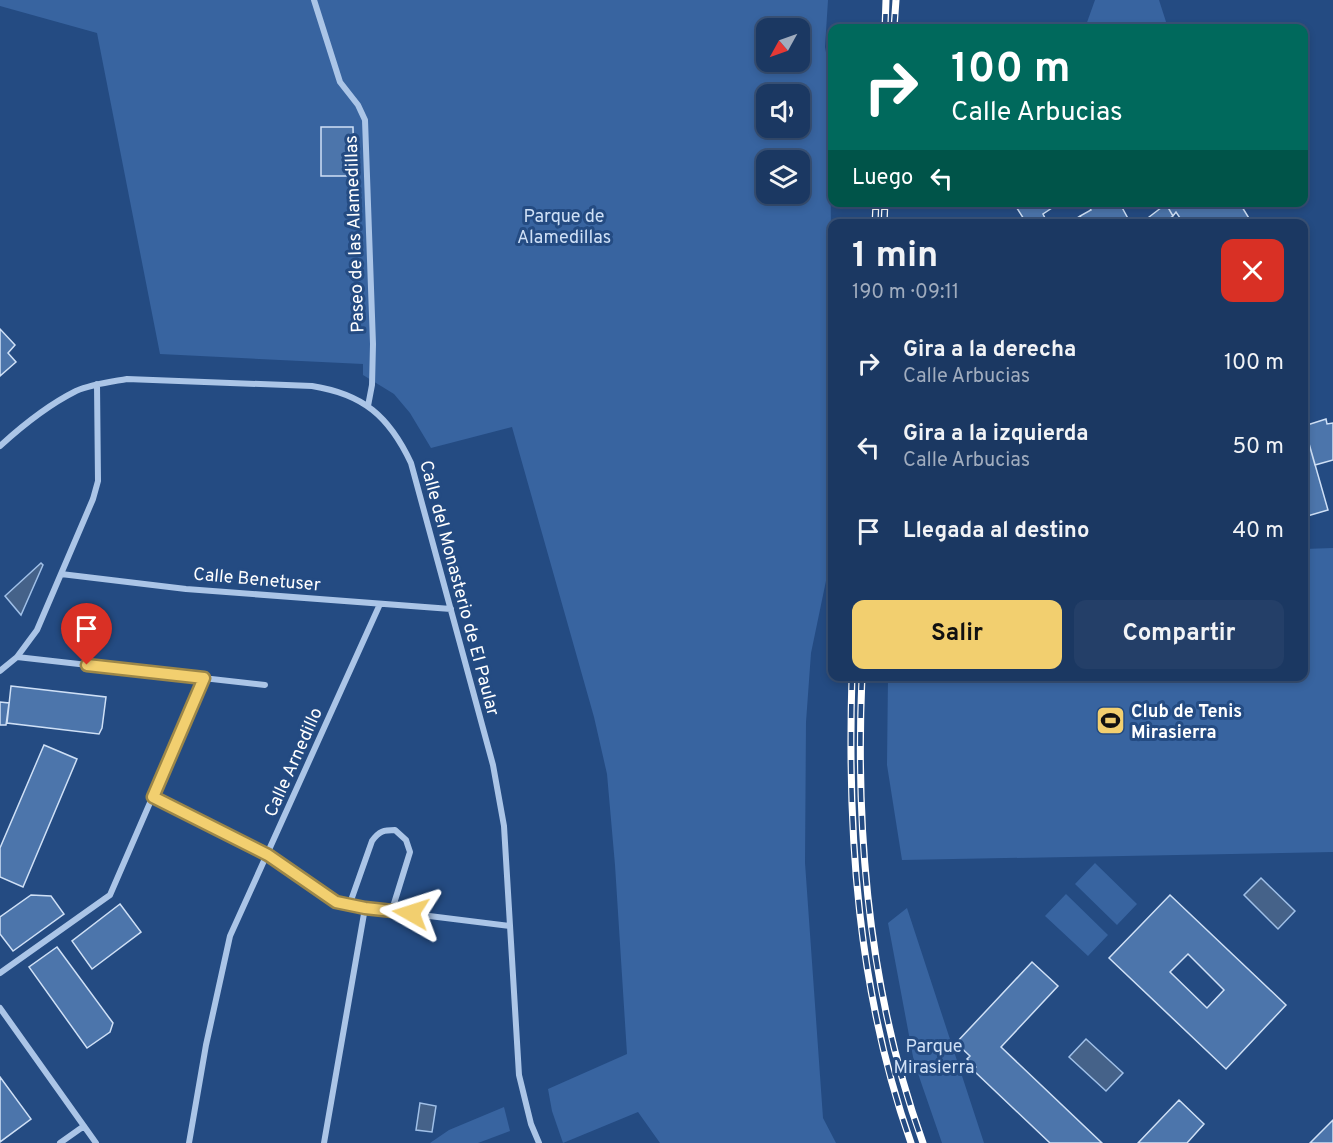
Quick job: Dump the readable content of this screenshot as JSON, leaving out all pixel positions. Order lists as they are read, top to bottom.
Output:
{
  "streets": {
    "street": [
      "Paseo de las Alamedillas",
      "Calle Benetuser",
      "Calle del Monasterio de El Paular",
      "Calle Arnedillo"
    ]
  },
  "crossings": [
    ["Paseo de las Alamedillas", "Calle del Monasterio de El Paular"],
    ["Calle Benetuser", "Calle del Monasterio de El Paular"],
    ["Calle Benetuser", "Calle Arnedillo"]
  ],
  "parks": ["Parque de Alamedillas", "Parque Mirasierra"],
  "places": {
    "sports": ["Club de Tenis Mirasierra"]
  },
  "north": "bottom left",
  "page": {
    "turn": ["100 m", "Calle Arbucias"],
    "then": "Luego",
    "heading": ["1 min", "190 m · 09:11"],
    "list": [
      {
        "name": "Gira a la derecha",
        "note": "Calle Arbucias",
        "value": "100 m"
      },
      {
        "name": "Gira a la izquierda",
        "note": "Calle Arbucias",
        "value": "50 m"
      },
      {
        "name": "Llegada al destino",
        "value": "40 m"
      }
    ],
    "buttons": ["Salir", "Compartir"]
  }
}
